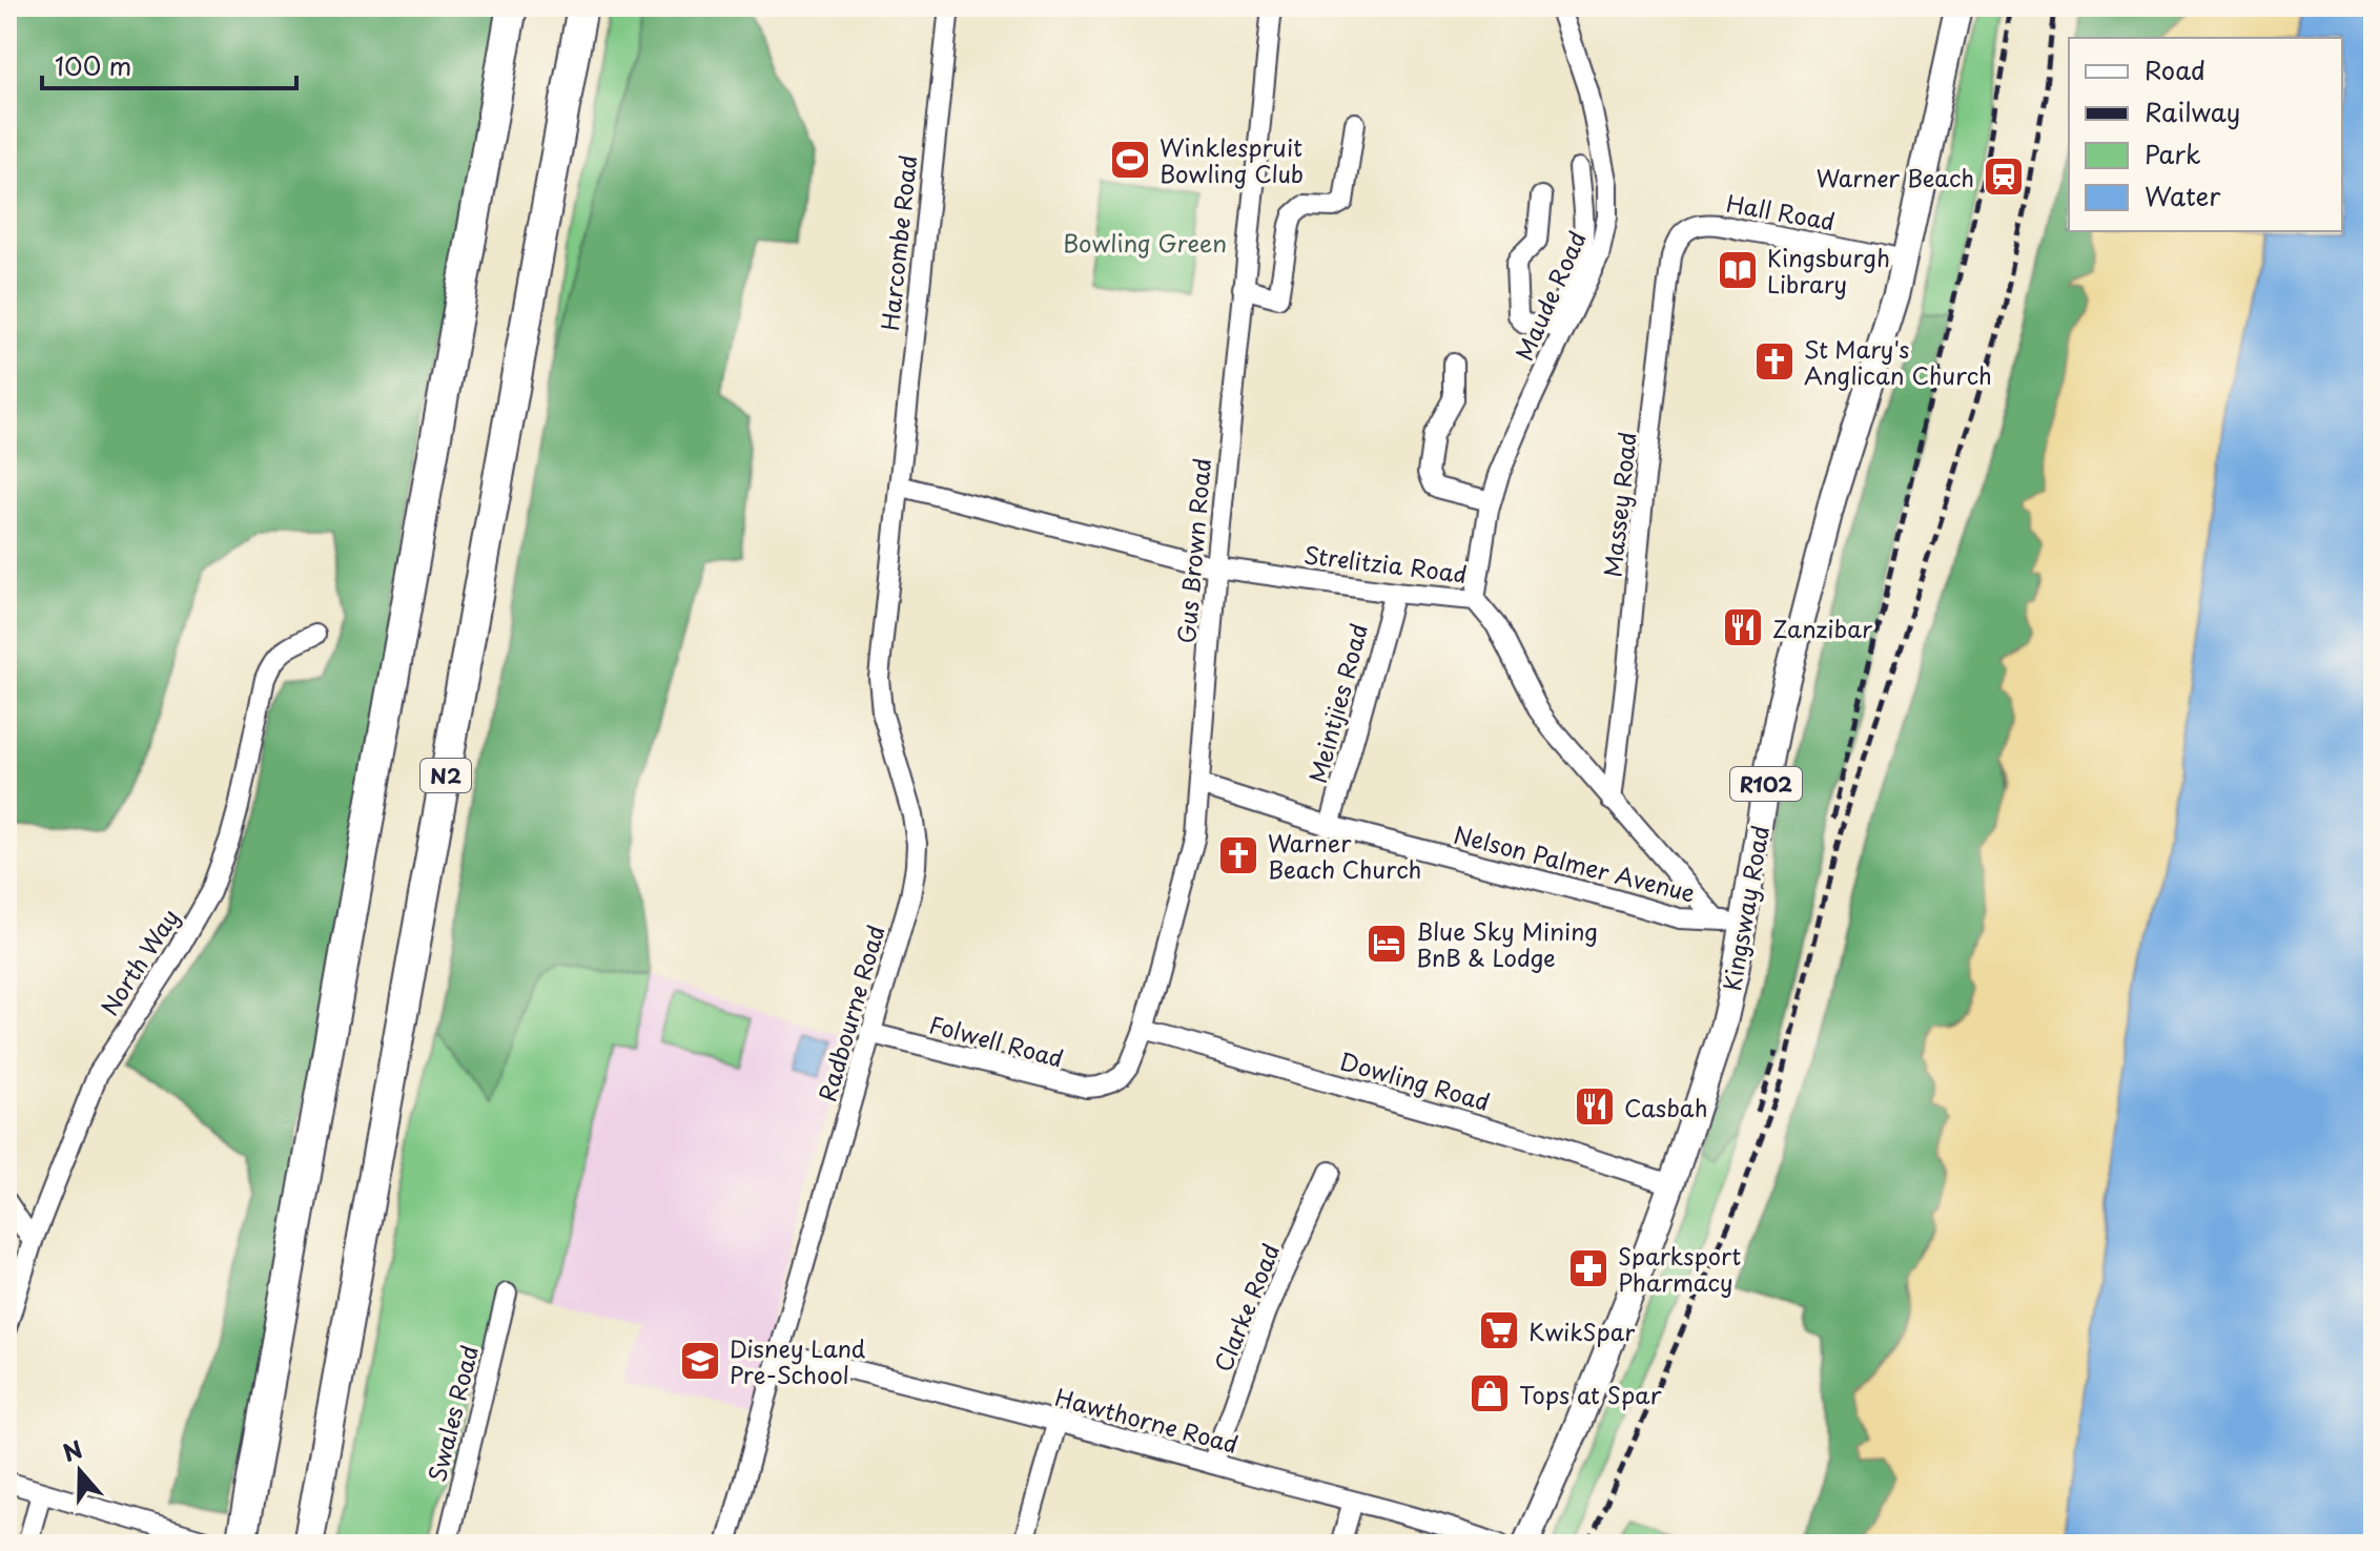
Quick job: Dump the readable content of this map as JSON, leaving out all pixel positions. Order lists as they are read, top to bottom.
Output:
{
  "streets": {
    "highway": ["N2"],
    "main road": ["R102", "Kingsway Road"],
    "street": [
      "Hall Road",
      "Harcombe Road",
      "Maude Road",
      "Massey Road",
      "Gus Brown Road",
      "Strelitzia Road",
      "Meintjies Road",
      "Nelson Palmer Avenue",
      "North Way",
      "Radbourne Road",
      "Folwell Road",
      "Dowling Road",
      "Clarke Road",
      "Swales Road",
      "Hawthorne Road"
    ]
  },
  "crossings": [
    ["Hall Road", "Massey Road"],
    ["Hall Road", "Kingsway Road"],
    ["Harcombe Road", "Strelitzia Road"],
    ["Harcombe Road", "Radbourne Road"],
    ["Maude Road", "Strelitzia Road"],
    ["Massey Road", "Strelitzia Road"],
    ["Gus Brown Road", "Strelitzia Road"],
    ["Gus Brown Road", "Nelson Palmer Avenue"],
    ["Gus Brown Road", "Folwell Road"],
    ["Gus Brown Road", "Dowling Road"],
    ["Strelitzia Road", "Meintjies Road"],
    ["Strelitzia Road", "Nelson Palmer Avenue"],
    ["Strelitzia Road", "Radbourne Road"],
    ["Meintjies Road", "Nelson Palmer Avenue"],
    ["Nelson Palmer Avenue", "Kingsway Road"],
    ["Kingsway Road", "Dowling Road"],
    ["Radbourne Road", "Folwell Road"],
    ["Radbourne Road", "Hawthorne Road"],
    ["Clarke Road", "Hawthorne Road"]
  ],
  "parks": ["Bowling Green"],
  "places": {
    "sports": ["Winklespruit Bowling Club"],
    "station": ["Warner Beach"],
    "library": ["Kingsburgh Library"],
    "church": ["St Mary's Anglican Church", "Warner Beach Church"],
    "restaurant": ["Zanzibar", "Casbah"],
    "hotel": ["Blue Sky Mining BnB & Lodge"],
    "pharmacy": ["Sparksport Pharmacy"],
    "supermarket": ["KwikSpar"],
    "school or university": ["Disney Land Pre-School"],
    "shop": ["Tops at Spar"]
  },
  "legend": [
    "Road",
    "Railway",
    "Park",
    "Water"
  ],
  "scale_bar": "100 m",
  "north": "top"
}
